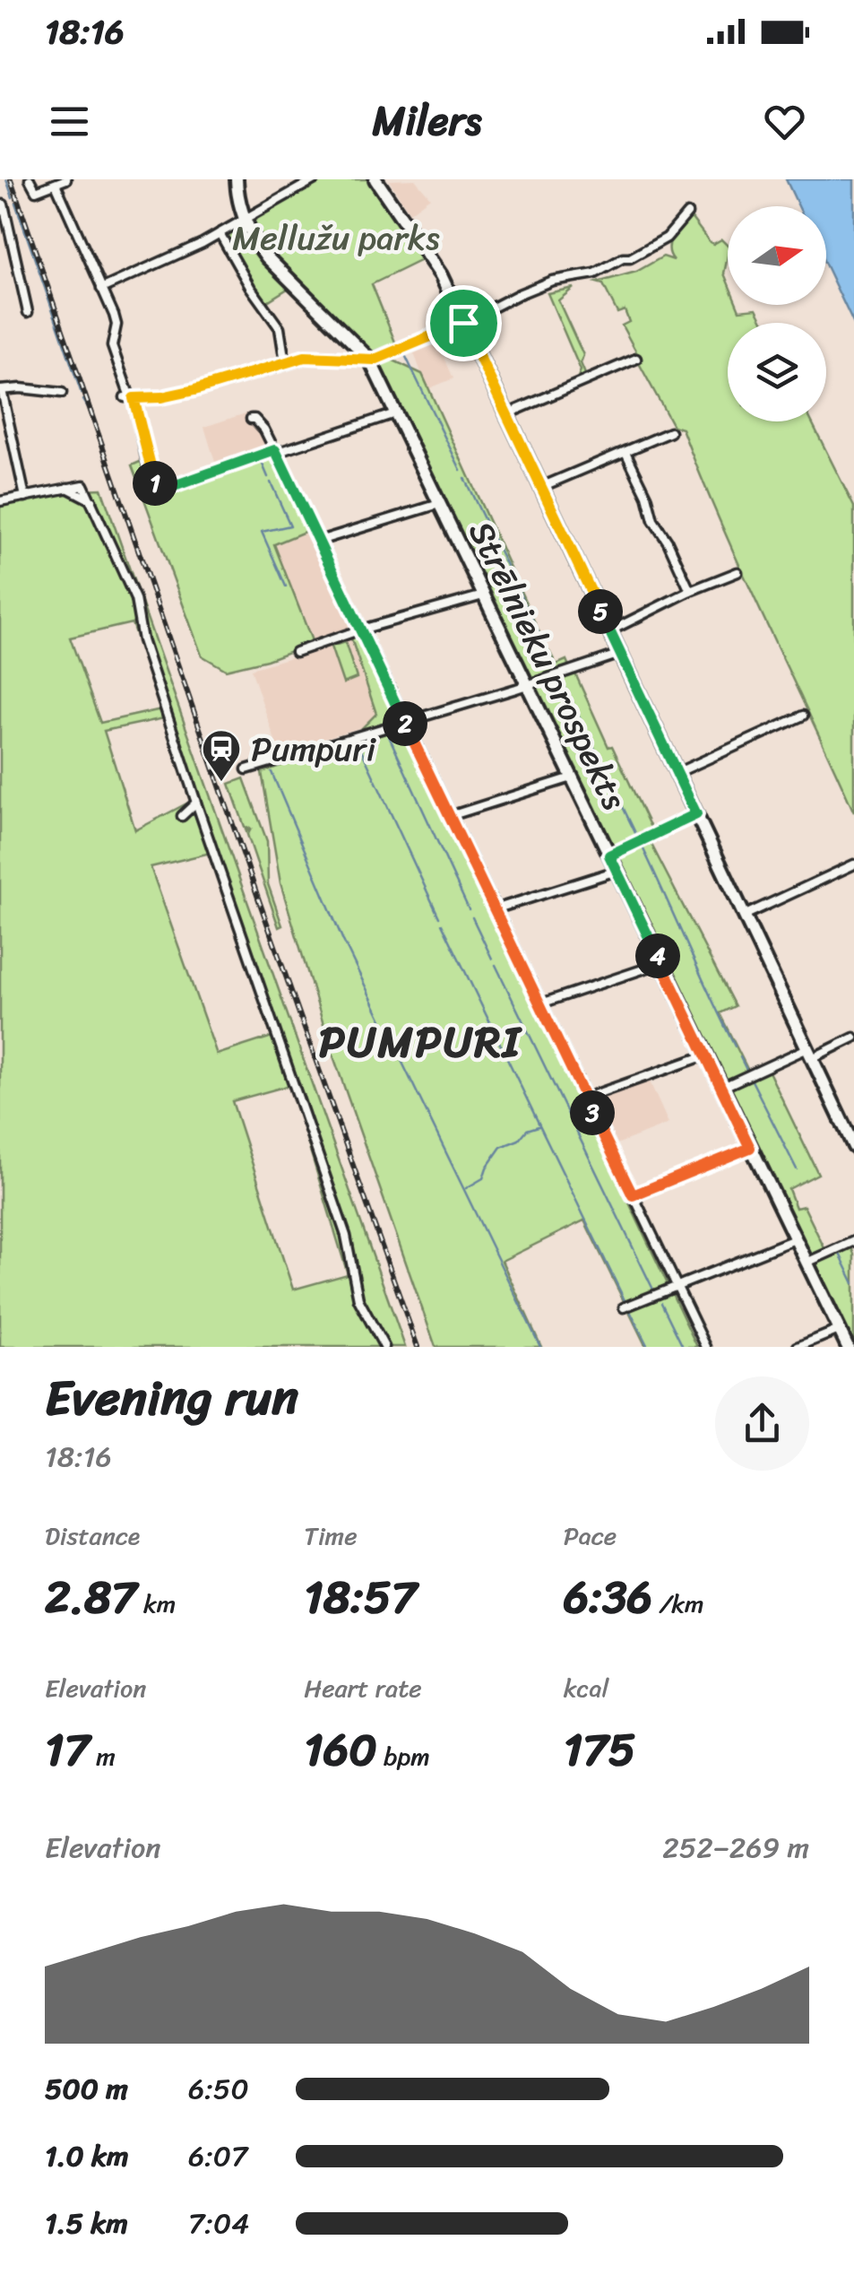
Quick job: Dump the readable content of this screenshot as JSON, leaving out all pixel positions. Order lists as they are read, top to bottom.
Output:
{
  "streets": {
    "main road": ["Strēlnieku prospekts"]
  },
  "districts": ["PUMPURI"],
  "parks": ["Mellužu parks"],
  "places": {
    "station": ["Pumpuri"]
  },
  "north": "right",
  "page": {
    "status": "18:16",
    "header": "Milers",
    "pins": [
      "1",
      "5",
      "2",
      "4",
      "3"
    ],
    "heading": ["Evening run", "18:16"],
    "stats": [
      ["Distance", "2.87 km"],
      ["Time", "18:57"],
      ["Pace", "6:36 /km"],
      ["Elevation", "17 m"],
      ["Heart rate", "160 bpm"],
      ["kcal", "175"]
    ],
    "chart": ["Elevation", "252–269 m"],
    "list": [
      {
        "name": "500 m",
        "note": "6:50"
      },
      {
        "name": "1.0 km",
        "note": "6:07"
      },
      {
        "name": "1.5 km",
        "note": "7:04"
      }
    ]
  }
}
